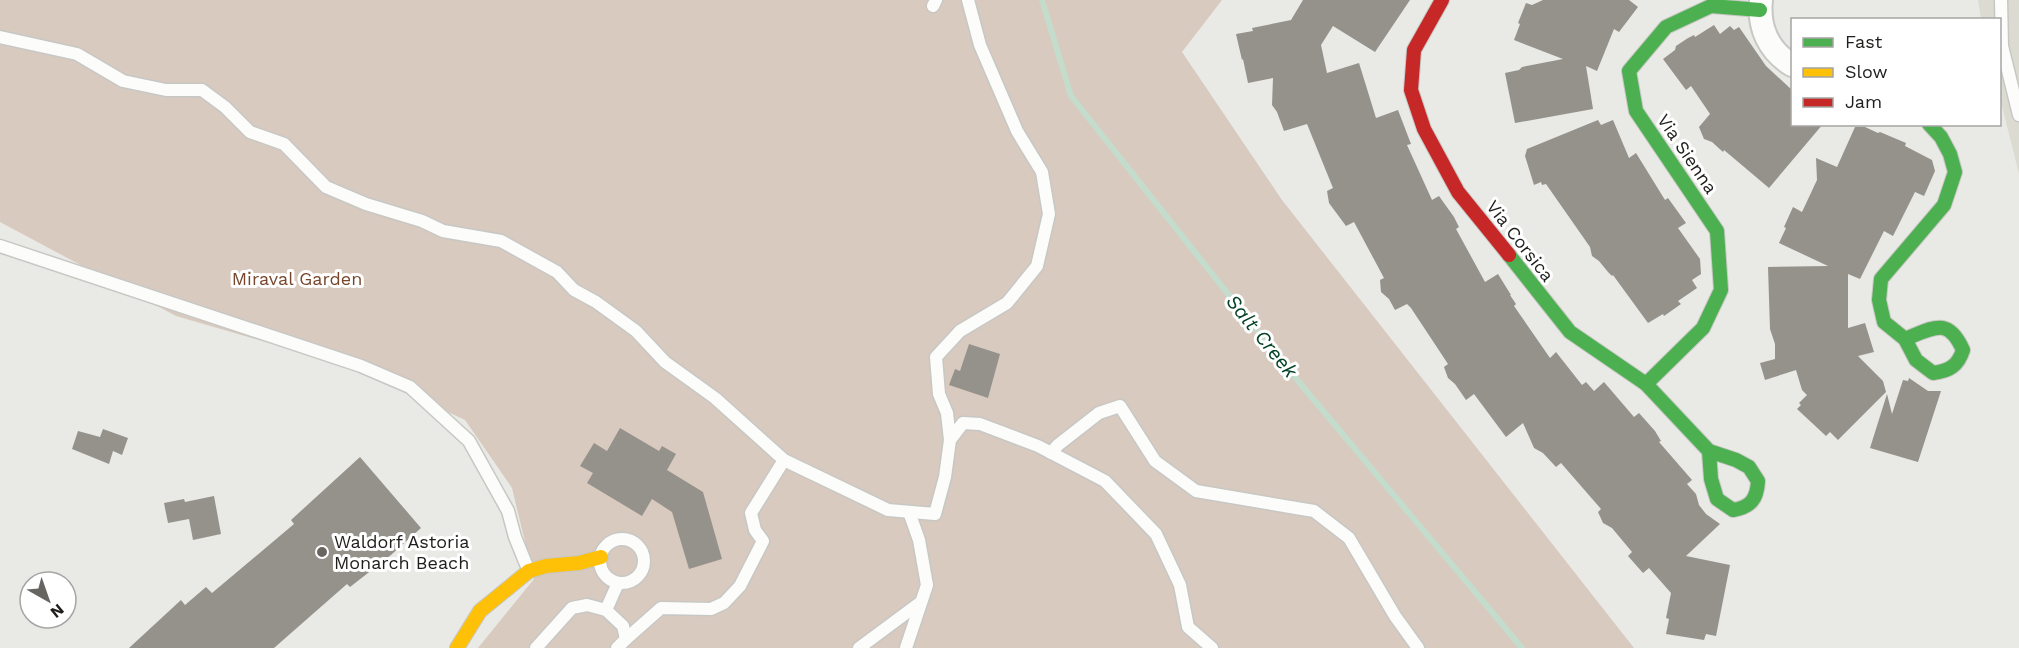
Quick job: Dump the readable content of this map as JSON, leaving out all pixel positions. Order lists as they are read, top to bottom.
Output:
{
  "streets": {
    "street": ["Via Sienna", "Via Corsica"]
  },
  "crossings": [
    ["Via Sienna", "Via Corsica"]
  ],
  "water": ["Salt Creek"],
  "parks": ["Miraval Garden"],
  "places": ["Waldorf Astoria Monarch Beach"],
  "legend": ["Fast", "Slow", "Jam"],
  "north": "bottom right"
}
